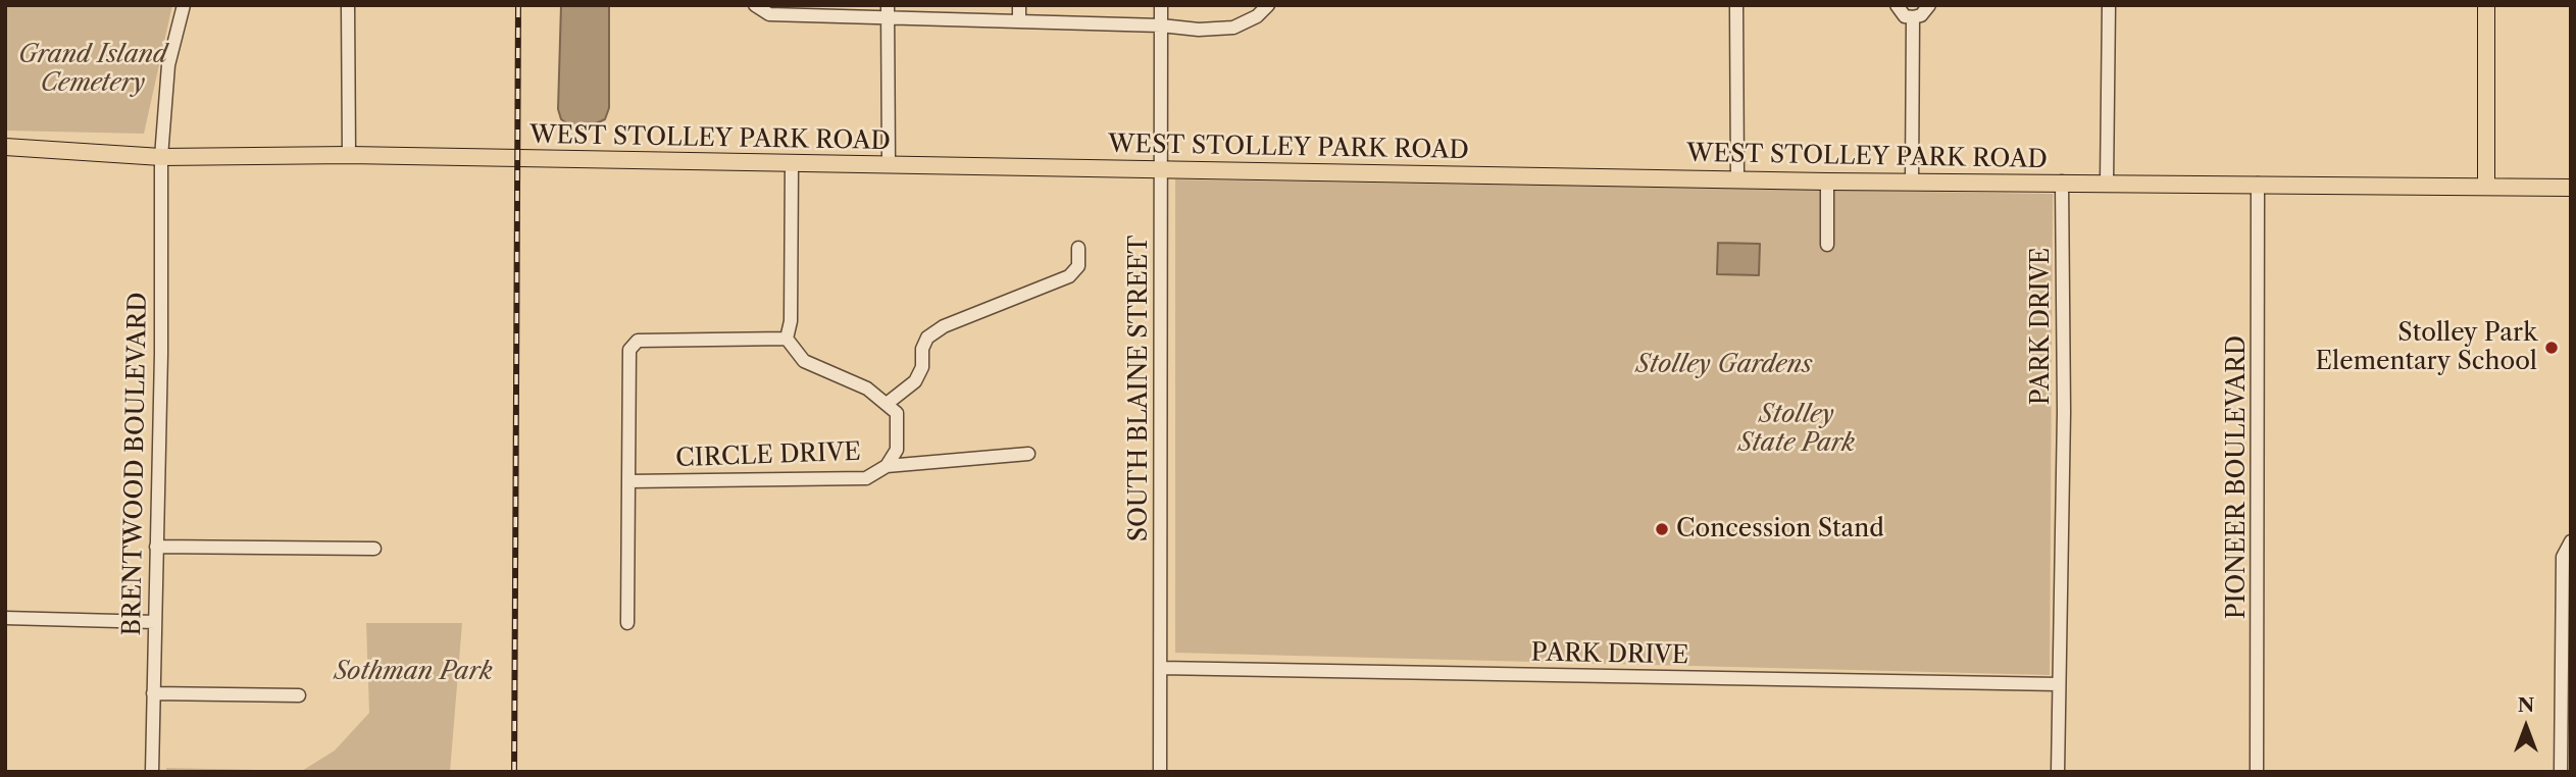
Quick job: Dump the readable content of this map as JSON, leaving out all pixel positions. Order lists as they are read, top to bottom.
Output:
{
  "streets": {
    "main road": ["WEST STOLLEY PARK ROAD"],
    "street": [
      "PARK DRIVE",
      "SOUTH BLAINE STREET",
      "CIRCLE DRIVE",
      "BRENTWOOD BOULEVARD",
      "PIONEER BOULEVARD"
    ]
  },
  "crossings": [
    ["WEST STOLLEY PARK ROAD", "PARK DRIVE"],
    ["WEST STOLLEY PARK ROAD", "SOUTH BLAINE STREET"],
    ["WEST STOLLEY PARK ROAD", "BRENTWOOD BOULEVARD"],
    ["WEST STOLLEY PARK ROAD", "PIONEER BOULEVARD"],
    ["PARK DRIVE", "SOUTH BLAINE STREET"]
  ],
  "parks": [
    "Grand Island Cemetery",
    "Stolley Gardens",
    "Stolley State Park",
    "Sothman Park"
  ],
  "places": ["Stolley Park Elementary School", "Concession Stand"],
  "north": "top"
}
